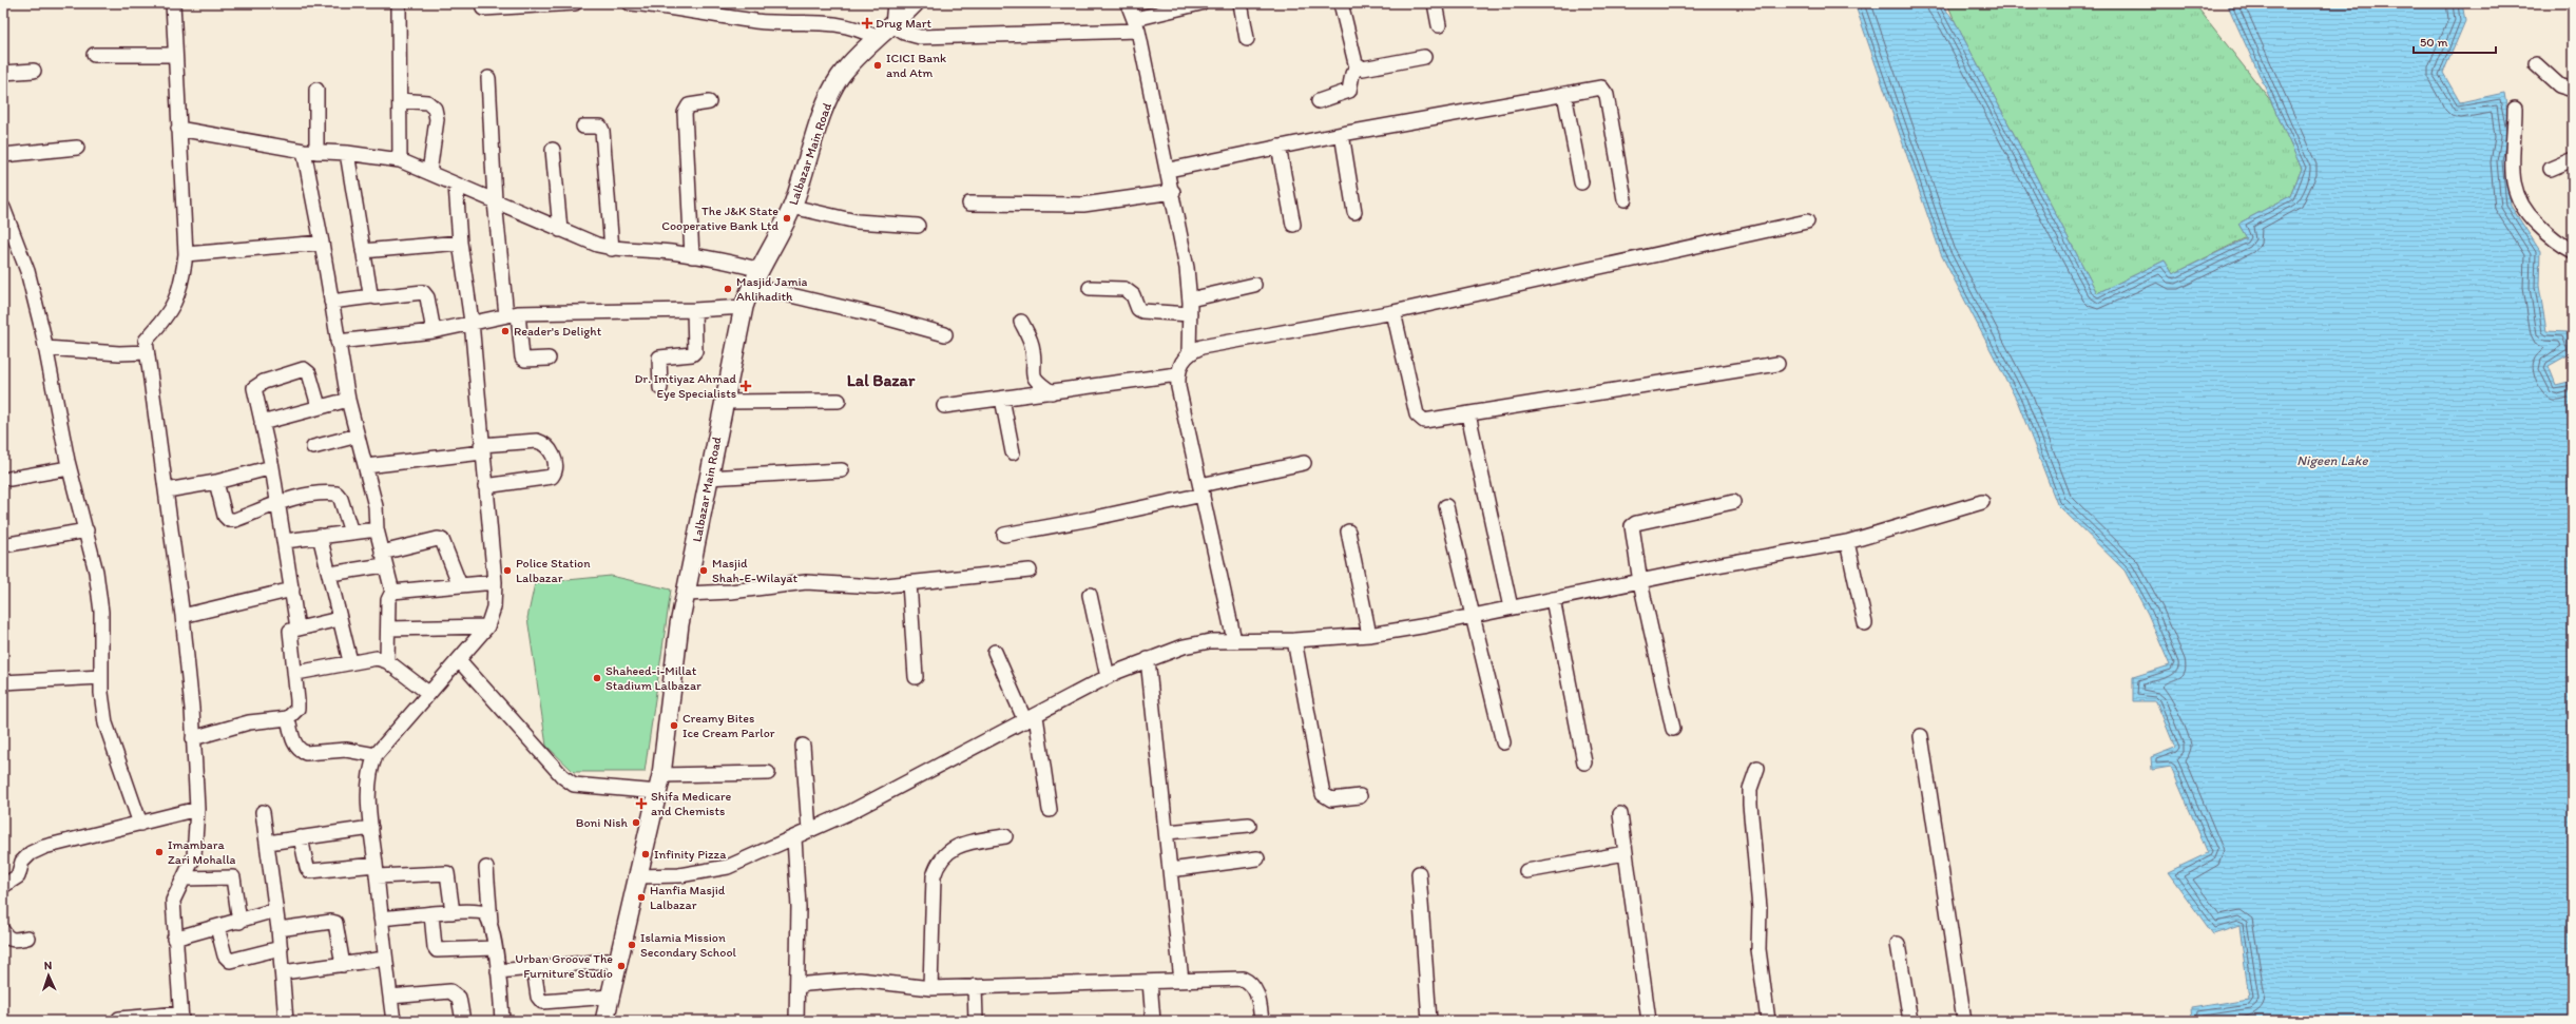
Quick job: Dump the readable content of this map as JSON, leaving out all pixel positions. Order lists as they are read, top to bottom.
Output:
{
  "streets": {
    "main road": ["Lalbazar Main Road"]
  },
  "districts": ["Lal Bazar"],
  "water": ["Nigeen Lake"],
  "places": {
    "health": ["Drug Mart", "Dr. Imtiyaz Ahmad Eye Specialists", "Shifa Medicare and Chemists"],
    "other": [
      "ICICI Bank and Atm",
      "The J&K State Cooperative Bank Ltd",
      "Masjid Jamia Ahlihadith",
      "Reader's Delight",
      "Police Station Lalbazar",
      "Masjid Shah-E-Wilayat",
      "Shaheed-i-Millat Stadium Lalbazar",
      "Creamy Bites Ice Cream Parlor",
      "Boni Nish",
      "Imambara Zari Mohalla",
      "Infinity Pizza",
      "Hanfia Masjid Lalbazar",
      "Islamia Mission Secondary School",
      "Urban Groove The Furniture Studio"
    ]
  },
  "scale_bar": "50 m",
  "north": "top"
}
